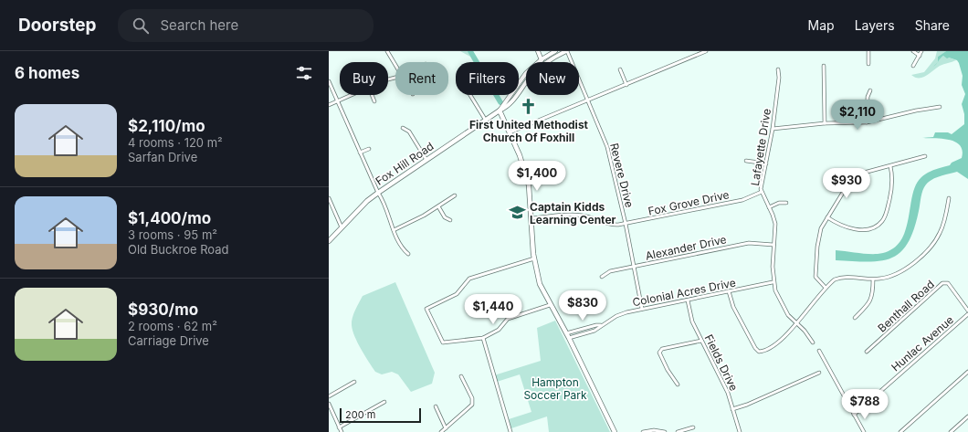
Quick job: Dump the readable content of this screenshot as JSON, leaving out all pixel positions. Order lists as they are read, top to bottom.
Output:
{
  "streets": {
    "main road": ["Fox Hill Road"],
    "street": [
      "Lafayette Drive",
      "Revere Drive",
      "Fox Grove Drive",
      "Alexander Drive",
      "Colonial Acres Drive",
      "Benthall Road",
      "Hunlac Avenue",
      "Fields Drive"
    ]
  },
  "crossings": [
    ["Lafayette Drive", "Fox Grove Drive"],
    ["Lafayette Drive", "Alexander Drive"],
    ["Lafayette Drive", "Colonial Acres Drive"],
    ["Revere Drive", "Fox Grove Drive"],
    ["Revere Drive", "Alexander Drive"],
    ["Revere Drive", "Colonial Acres Drive"],
    ["Colonial Acres Drive", "Fields Drive"]
  ],
  "parks": ["Hampton Soccer Park"],
  "places": {
    "church": ["First United Methodist Church Of Foxhill"],
    "school or university": ["Captain Kidds Learning Center"]
  },
  "scale_bar": "200 m",
  "page": {
    "header": "Doorstep",
    "search": "Search here",
    "nav": ["Map", "Layers", "Share"],
    "heading": "6 homes",
    "chip": [
      "Buy",
      "Rent",
      "Filters",
      "New"
    ],
    "list": [
      {
        "name": "$2,110/mo",
        "note": "4 rooms · 120 m² · Sarfan Drive"
      },
      {
        "name": "$1,400/mo",
        "note": "3 rooms · 95 m² · Old Buckroe Road"
      },
      {
        "name": "$930/mo",
        "note": "2 rooms · 62 m² · Carriage Drive"
      }
    ],
    "price": [
      "$2,110",
      "$1,400",
      "$930",
      "$830",
      "$1,440",
      "$788"
    ],
    "scale": "200 m"
  }
}
